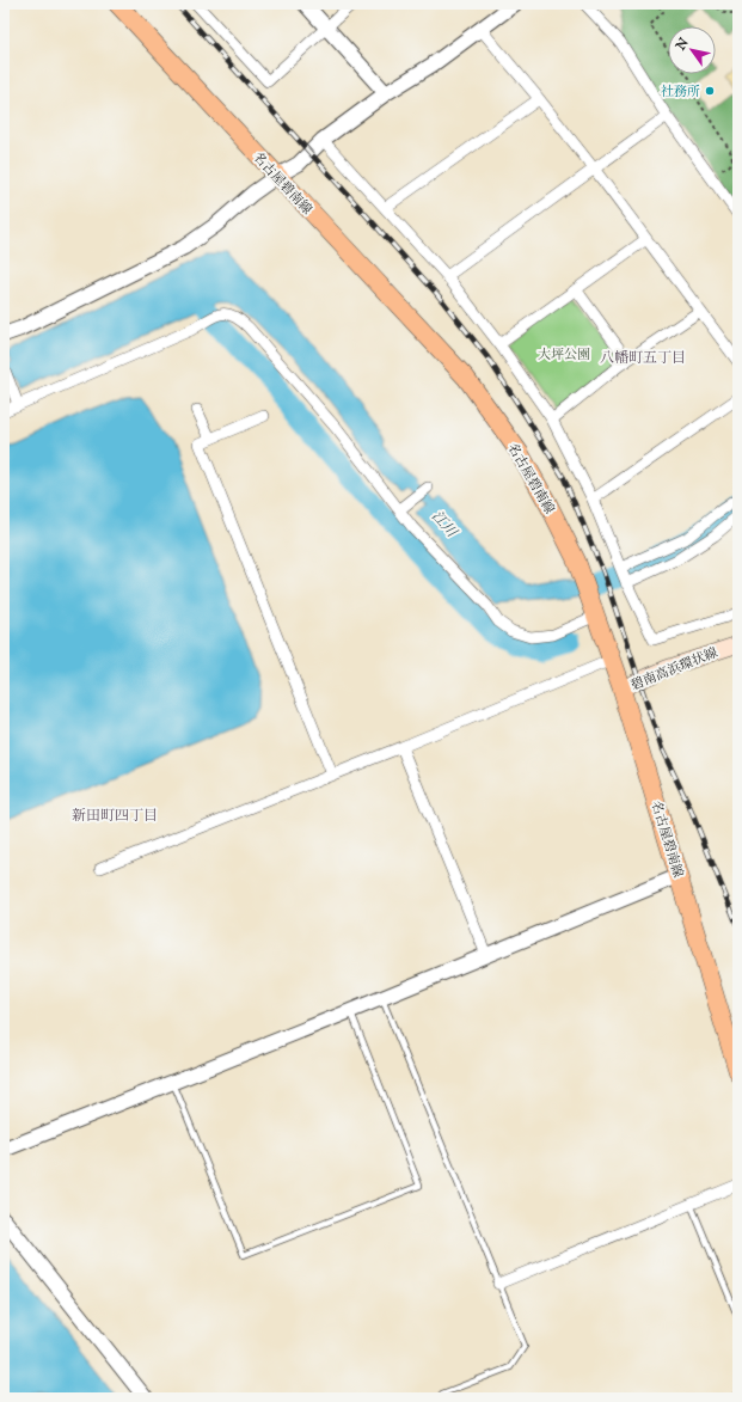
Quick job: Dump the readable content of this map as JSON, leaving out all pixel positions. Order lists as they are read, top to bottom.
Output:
{
  "streets": {
    "main road": ["名古屋碧南線", "碧南高浜環状線"]
  },
  "crossings": [
    ["名古屋碧南線", "碧南高浜環状線"]
  ],
  "districts": ["八幡町五丁目", "新田町四丁目"],
  "water": ["江川"],
  "parks": ["大坪公園"],
  "places": ["社務所"],
  "north": "top left"
}
